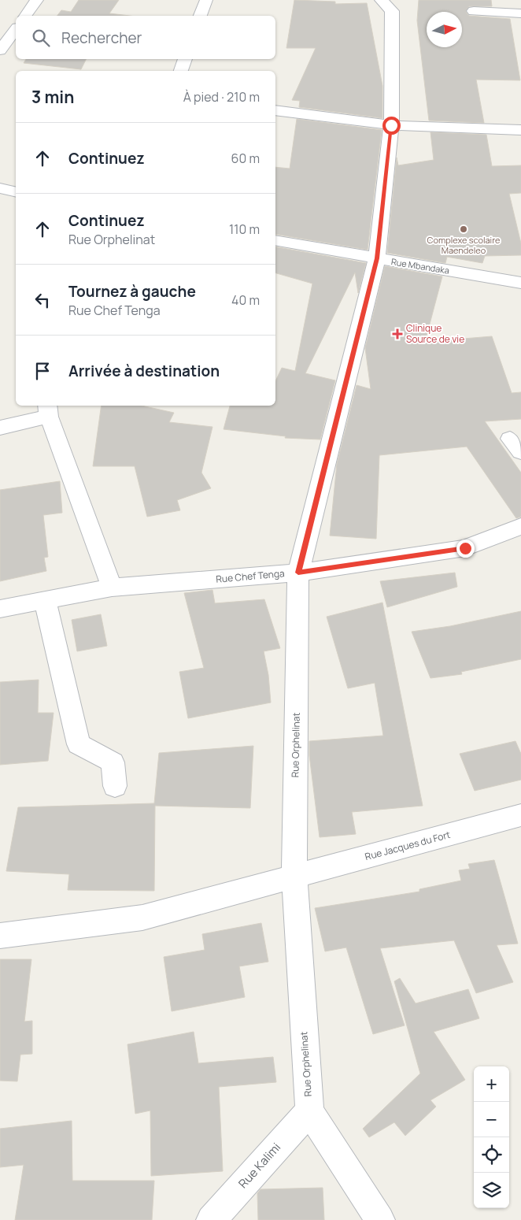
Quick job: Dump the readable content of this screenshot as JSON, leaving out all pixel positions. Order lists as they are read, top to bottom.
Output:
{
  "streets": {
    "street": [
      "Rue Mbandaka",
      "Rue Chef Tenga",
      "Rue Orphelinat",
      "Rue Jacques du Fort",
      "Rue Kalimi"
    ]
  },
  "crossings": [
    ["Rue Mbandaka", "Rue Orphelinat"],
    ["Rue Chef Tenga", "Rue Orphelinat"],
    ["Rue Orphelinat", "Rue Jacques du Fort"],
    ["Rue Orphelinat", "Rue Kalimi"]
  ],
  "places": {
    "other": ["Complexe scolaire Maendeleo"],
    "health": ["Clinique Source de vie"]
  },
  "north": "right",
  "page": {
    "search": "Rechercher",
    "heading": ["3 min", "À pied · 210 m"],
    "list": [
      ["Continuez", "60 m"],
      ["Continuez", "Rue Orphelinat", "110 m"],
      ["Tournez à gauche", "Rue Chef Tenga", "40 m"],
      "Arrivée à destination"
    ],
    "map_buttons": ["+", "−"]
  }
}
